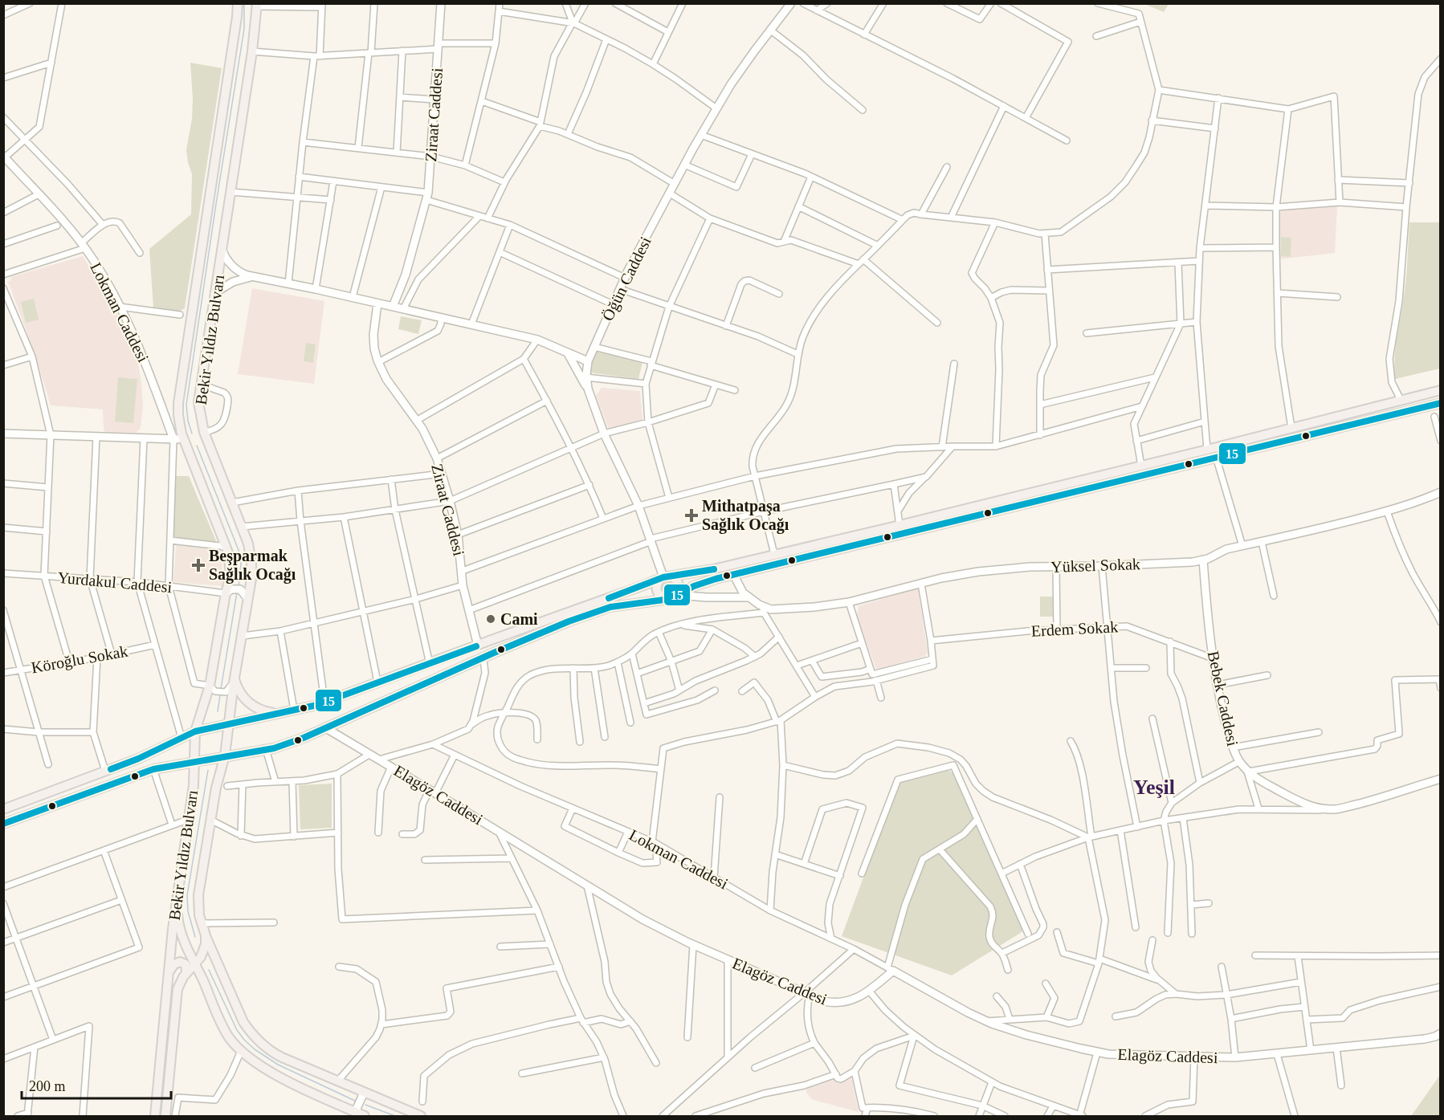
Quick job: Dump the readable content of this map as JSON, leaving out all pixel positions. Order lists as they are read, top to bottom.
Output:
{
  "streets": {
    "main road": ["Bekir Yıldız Bulvarı"],
    "street": [
      "Ziraat Caddesi",
      "Öğün Caddesi",
      "Lokman Caddesi",
      "Yüksel Sokak",
      "Yurdakul Caddesi",
      "Erdem Sokak",
      "Köroğlu Sokak",
      "Bebek Caddesi",
      "Elagöz Caddesi"
    ]
  },
  "crossings": [
    ["Lokman Caddesi", "Elagöz Caddesi"],
    ["Bekir Yıldız Bulvarı", "Yurdakul Caddesi"],
    ["Yüksel Sokak", "Bebek Caddesi"],
    ["Erdem Sokak", "Bebek Caddesi"]
  ],
  "districts": ["Yeşil"],
  "places": {
    "health": ["Mithatpaşa Sağlık Ocağı", "Beşparmak Sağlık Ocağı"],
    "other": ["Cami"]
  },
  "lines": ["transit line 15"],
  "scale_bar": "200 m"
}
